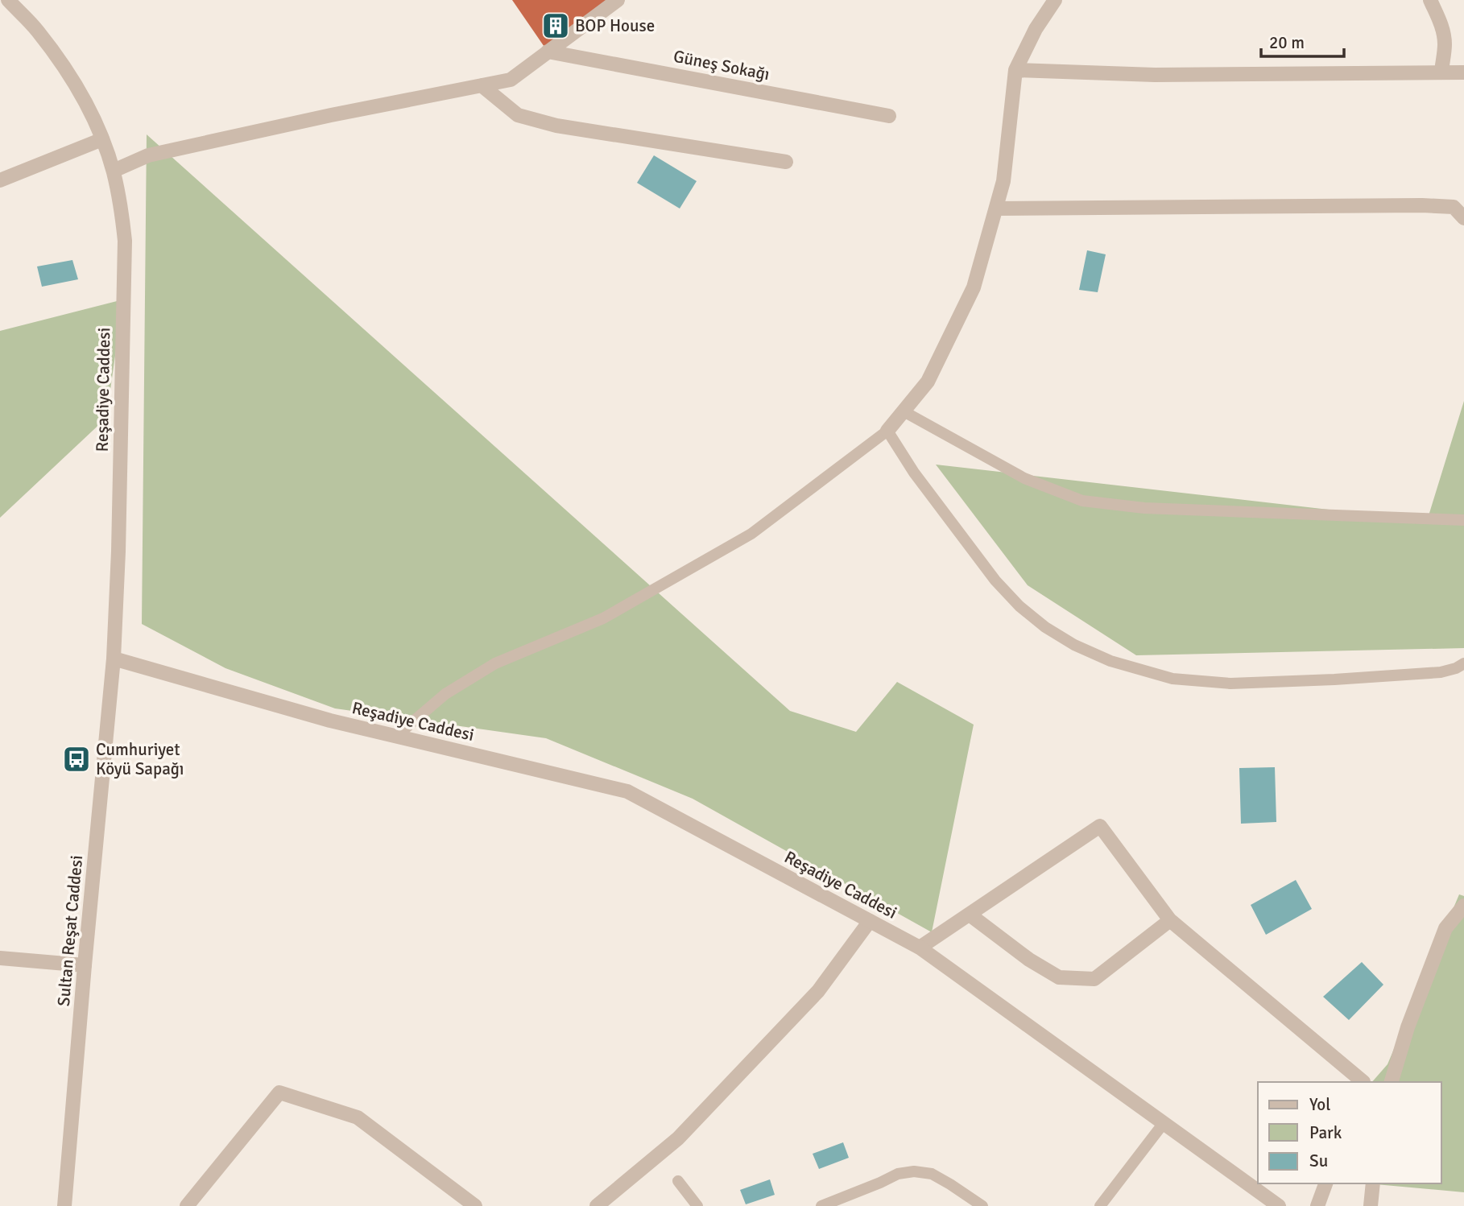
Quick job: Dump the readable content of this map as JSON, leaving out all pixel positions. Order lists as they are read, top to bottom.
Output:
{
  "streets": {
    "street": ["Güneş Sokağı", "Reşadiye Caddesi", "Sultan Reşat Caddesi"]
  },
  "crossings": [
    ["Reşadiye Caddesi", "Sultan Reşat Caddesi"]
  ],
  "places": {
    "building": ["BOP House"],
    "bus stop": ["Cumhuriyet Köyü Sapağı"]
  },
  "legend": ["Yol", "Park", "Su"],
  "scale_bar": "20 m"
}
